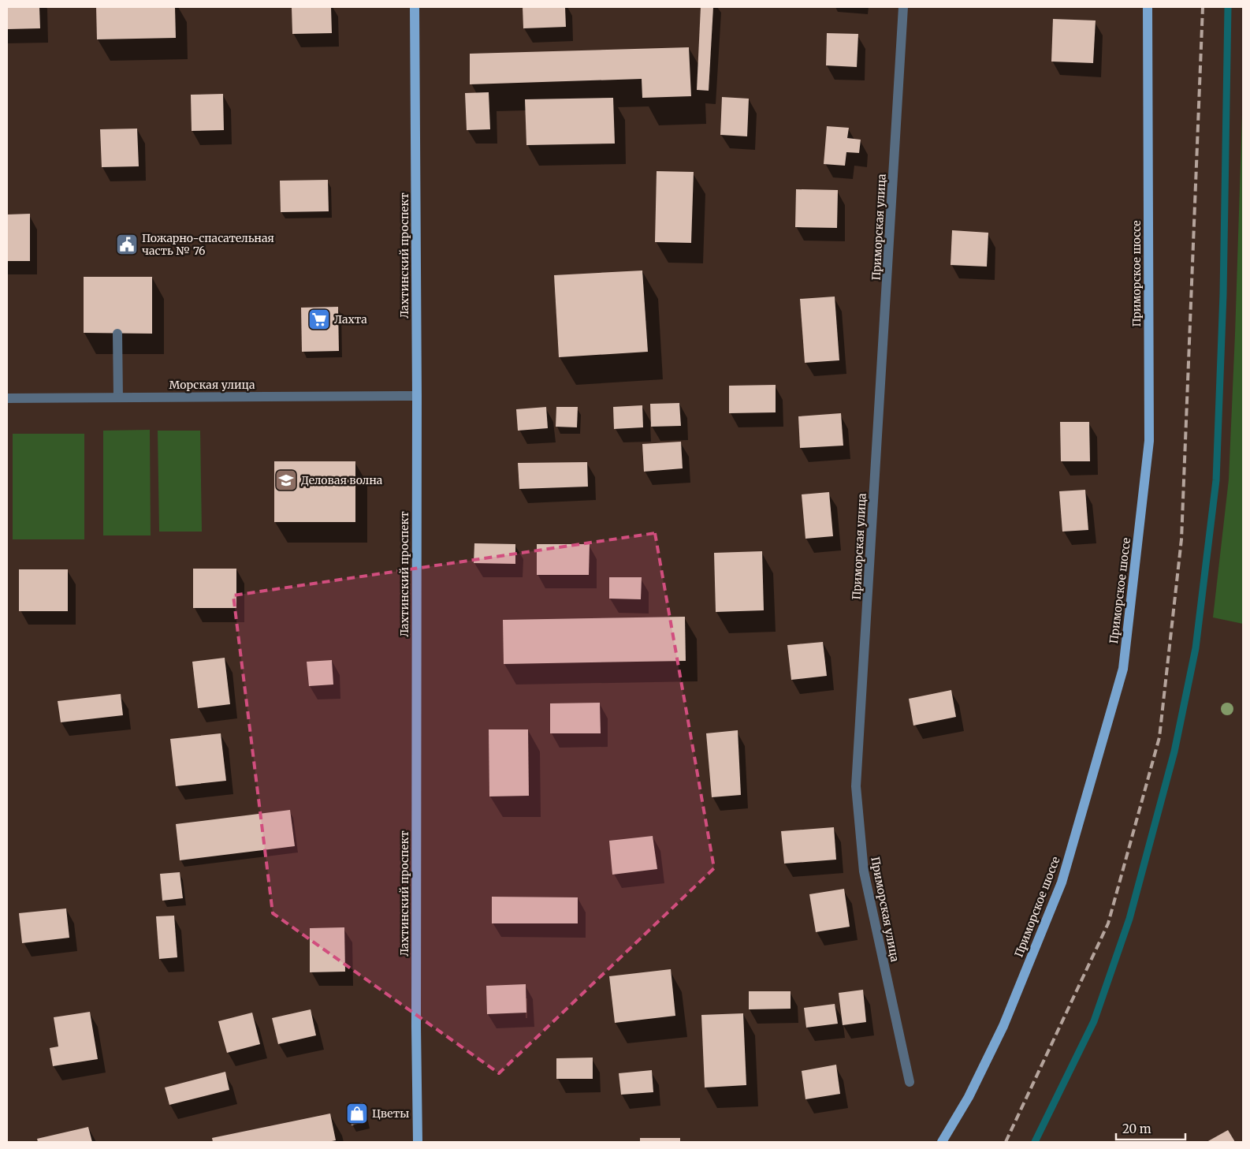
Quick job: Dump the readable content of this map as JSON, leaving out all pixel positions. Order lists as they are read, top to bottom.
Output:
{
  "streets": {
    "main road": ["Лахтинский проспект", "Приморское шоссе"],
    "street": ["Приморская улица", "Морская улица"]
  },
  "crossings": [
    ["Лахтинский проспект", "Морская улица"]
  ],
  "places": {
    "public building": ["Пожарно-спасательная часть № 76"],
    "supermarket": ["Лахта"],
    "school or university": ["Деловая волна"],
    "shop": ["Цветы"]
  },
  "scale_bar": "20 m"
}
